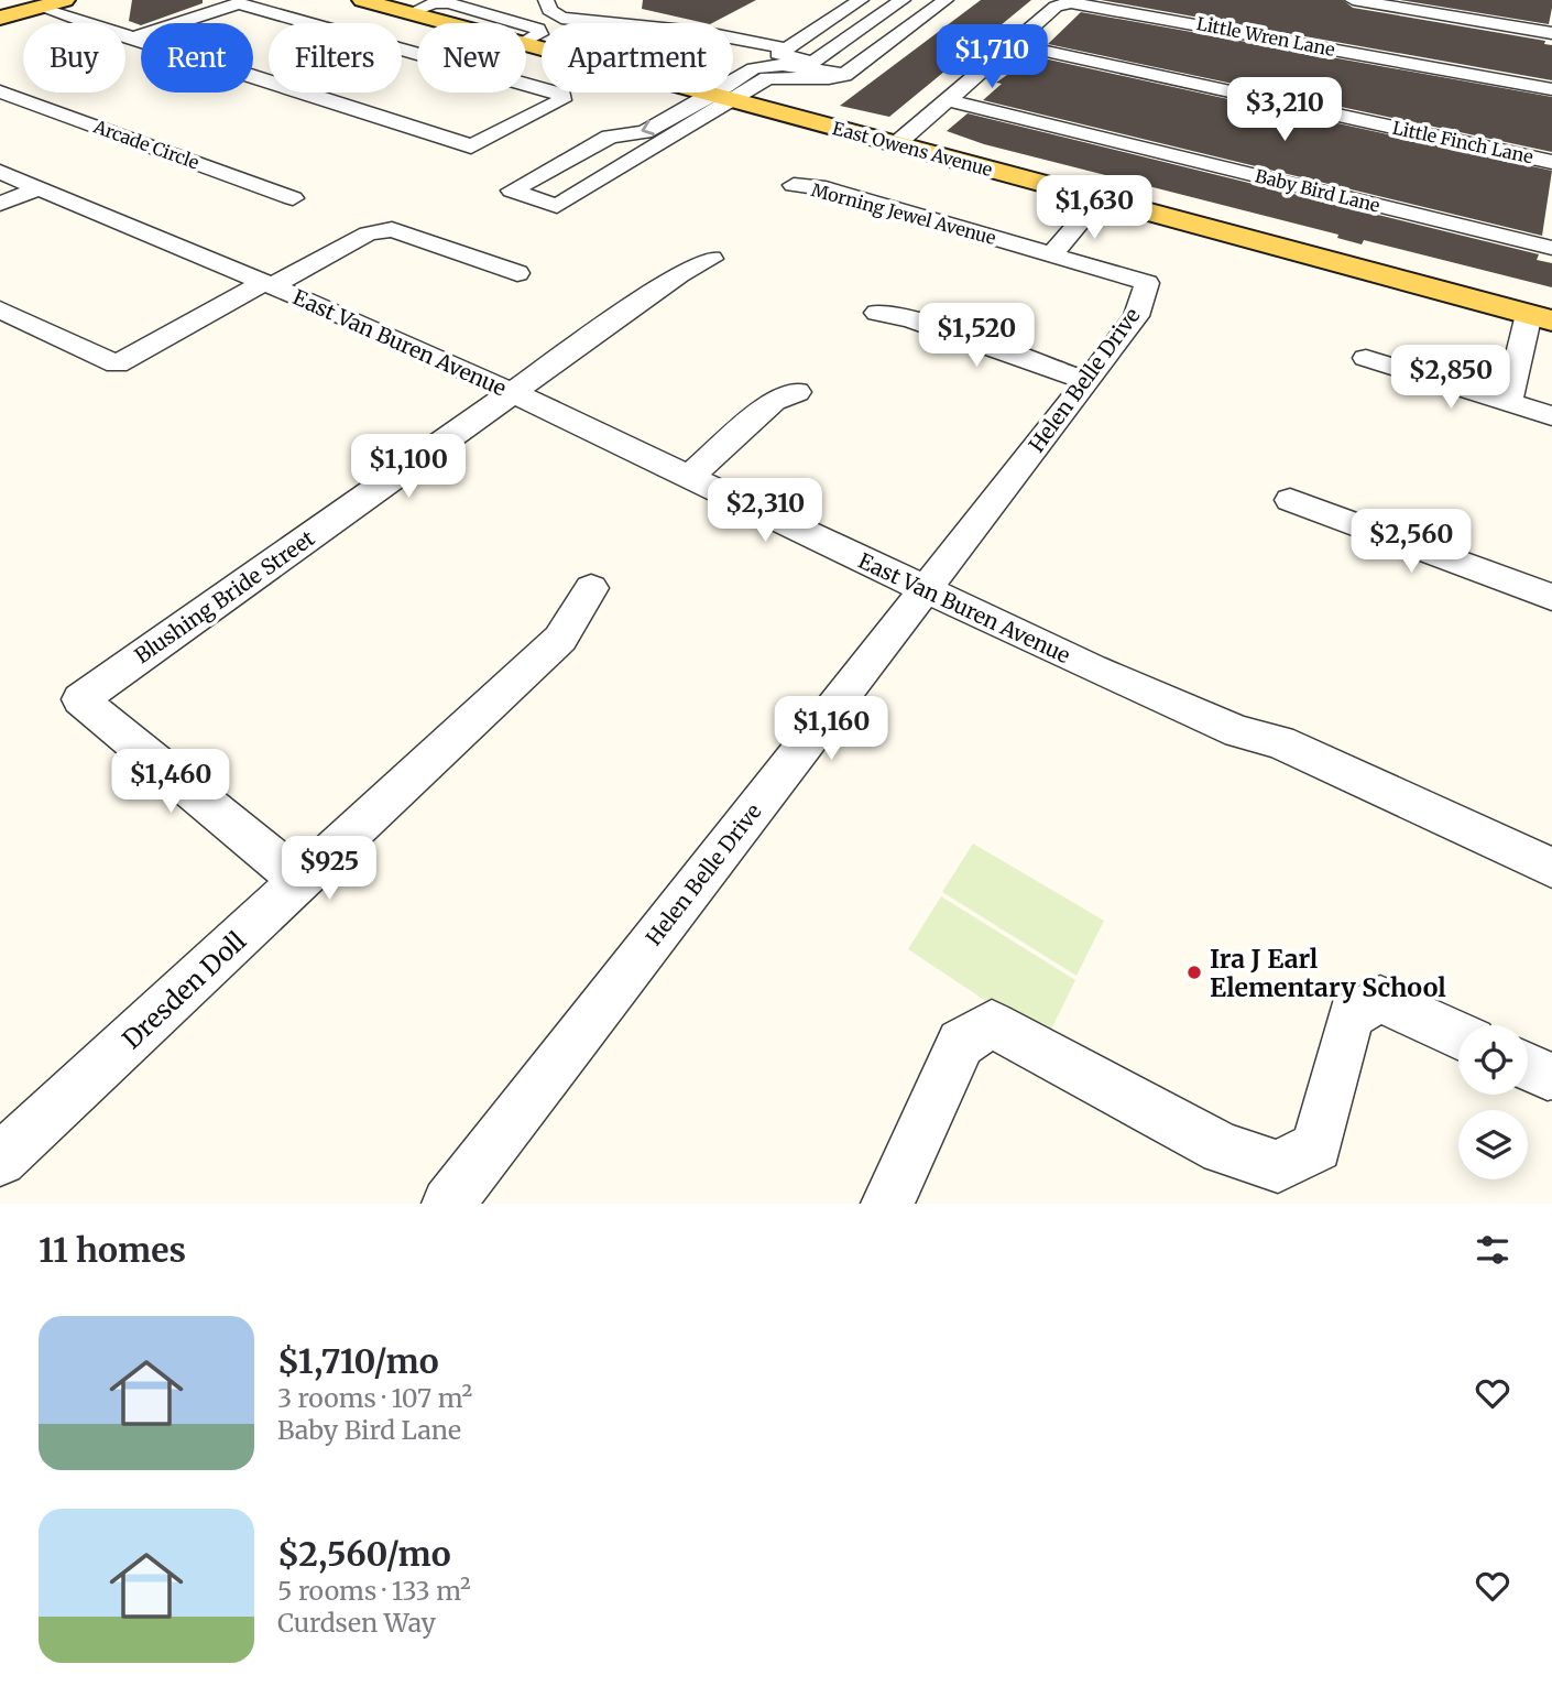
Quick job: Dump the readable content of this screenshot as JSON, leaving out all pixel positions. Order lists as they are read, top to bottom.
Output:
{
  "streets": {
    "main road": ["East Owens Avenue"],
    "street": [
      "Little Wren Lane",
      "Little Finch Lane",
      "Arcade Circle",
      "Baby Bird Lane",
      "Morning Jewel Avenue",
      "East Van Buren Avenue",
      "Helen Belle Drive",
      "Blushing Bride Street",
      "Dresden Doll"
    ]
  },
  "crossings": [
    ["Little Wren Lane", "Little Finch Lane"],
    ["Morning Jewel Avenue", "Helen Belle Drive"],
    ["East Van Buren Avenue", "Helen Belle Drive"],
    ["East Van Buren Avenue", "Blushing Bride Street"],
    ["Blushing Bride Street", "Dresden Doll"]
  ],
  "places": ["Ira J Earl Elementary School"],
  "page": {
    "chip": [
      "Buy",
      "Rent",
      "Filters",
      "New",
      "Apartment"
    ],
    "price": [
      "$1,710",
      "$3,210",
      "$1,630",
      "$1,520",
      "$2,850",
      "$1,100",
      "$2,310",
      "$2,560",
      "$1,160",
      "$1,460",
      "$925"
    ],
    "heading": "11 homes",
    "list": [
      {
        "name": "$1,710/mo",
        "note": "3 rooms · 107 m² · Baby Bird Lane"
      },
      {
        "name": "$2,560/mo",
        "note": "5 rooms · 133 m² · Curdsen Way"
      }
    ]
  }
}
